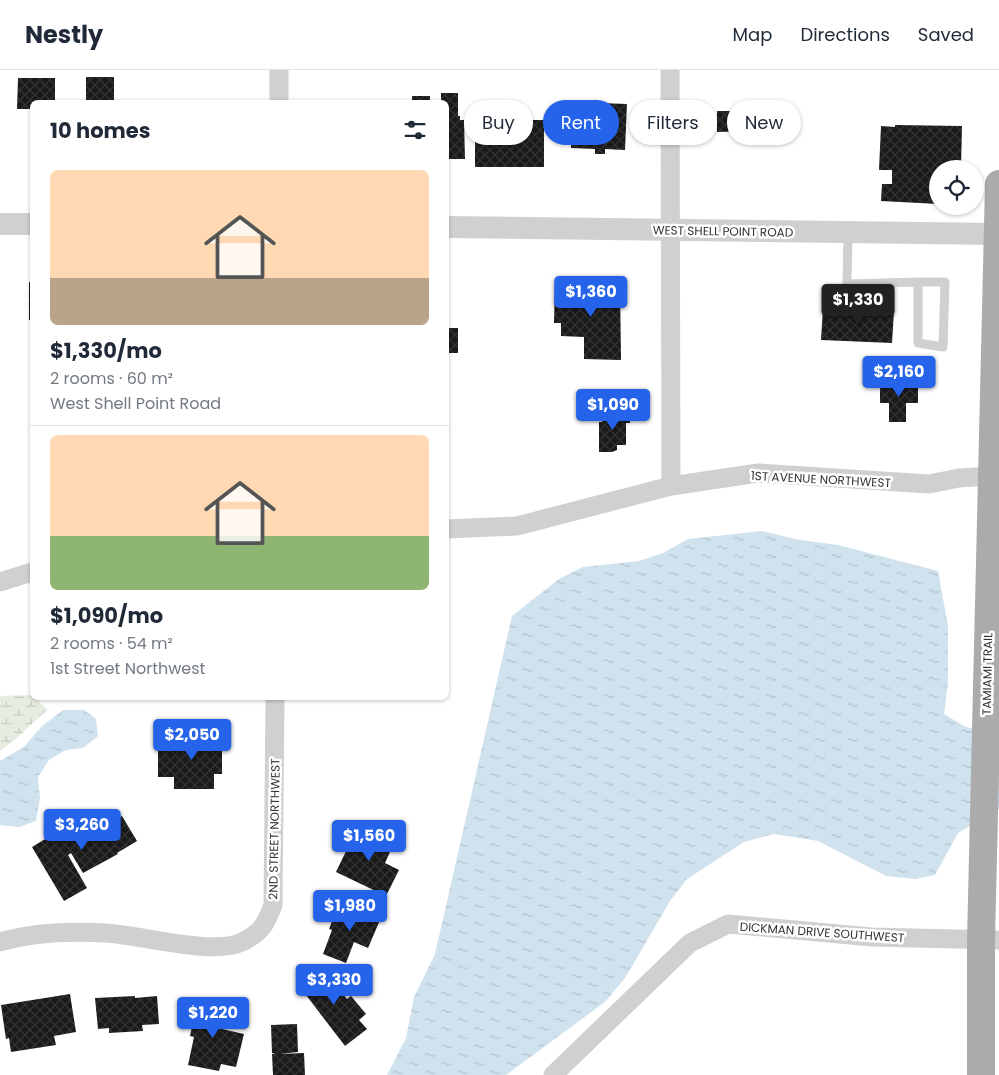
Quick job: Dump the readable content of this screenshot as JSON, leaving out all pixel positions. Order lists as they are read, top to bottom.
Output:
{
  "streets": {
    "main road": ["TAMIAMI TRAIL"],
    "street": [
      "WEST SHELL POINT ROAD",
      "1ST AVENUE NORTHWEST",
      "2ND STREET NORTHWEST",
      "DICKMAN DRIVE SOUTHWEST"
    ]
  },
  "crossings": [
    ["WEST SHELL POINT ROAD", "TAMIAMI TRAIL"],
    ["1ST AVENUE NORTHWEST", "TAMIAMI TRAIL"],
    ["TAMIAMI TRAIL", "DICKMAN DRIVE SOUTHWEST"]
  ],
  "page": {
    "header": "Nestly",
    "nav": ["Map", "Directions", "Saved"],
    "chip": [
      "Buy",
      "Rent",
      "Filters",
      "New"
    ],
    "heading": "10 homes",
    "list": [
      {
        "name": "$1,330/mo",
        "note": "2 rooms · 60 m² · West Shell Point Road"
      },
      {
        "name": "$1,090/mo",
        "note": "2 rooms · 54 m² · 1st Street Northwest"
      }
    ],
    "price": [
      "$1,360",
      "$1,330",
      "$2,160",
      "$1,090",
      "$2,050",
      "$3,260",
      "$1,560",
      "$1,980",
      "$3,330",
      "$1,220"
    ]
  }
}
